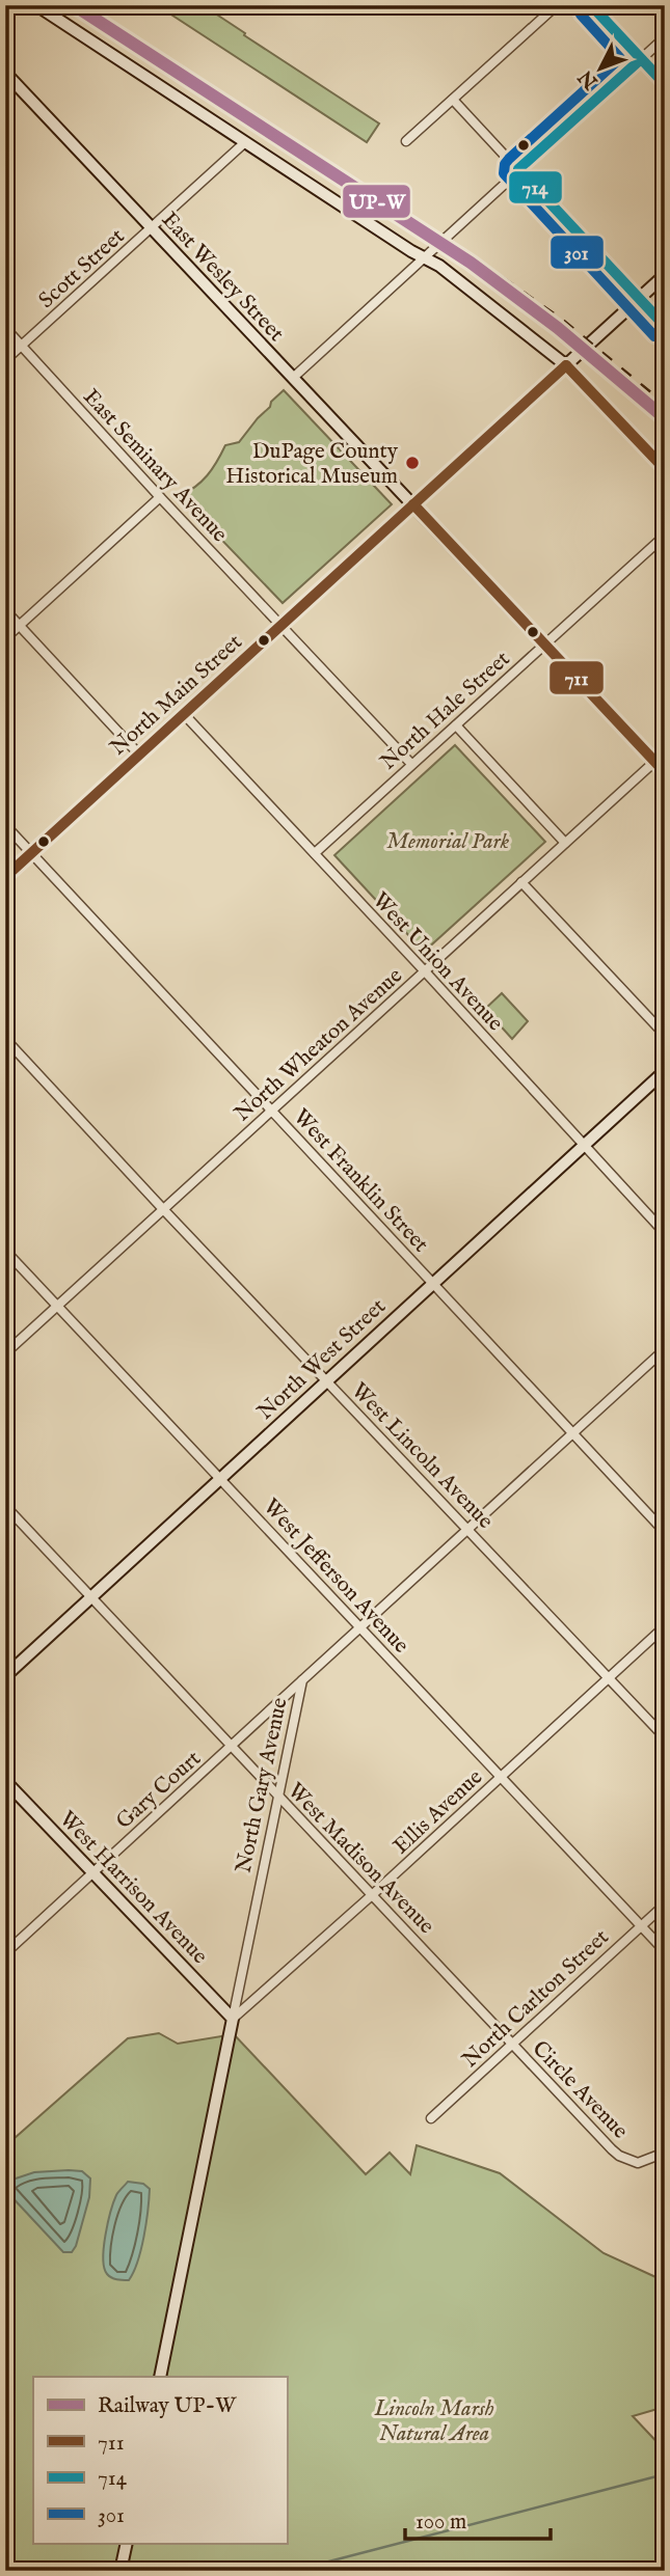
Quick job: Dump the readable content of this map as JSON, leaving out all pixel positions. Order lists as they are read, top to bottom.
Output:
{
  "streets": {
    "street": [
      "Scott Street",
      "East Wesley Street",
      "East Seminary Avenue",
      "North Main Street",
      "North Hale Street",
      "West Union Avenue",
      "North Wheaton Avenue",
      "West Franklin Street",
      "North West Street",
      "West Lincoln Avenue",
      "West Jefferson Avenue",
      "North Gary Avenue",
      "Gary Court",
      "Ellis Avenue",
      "West Madison Avenue",
      "West Harrison Avenue",
      "North Carlton Street",
      "Circle Avenue"
    ]
  },
  "crossings": [
    ["Scott Street", "East Wesley Street"],
    ["Scott Street", "East Seminary Avenue"],
    ["East Wesley Street", "North Main Street"],
    ["East Wesley Street", "North Hale Street"],
    ["East Wesley Street", "North Wheaton Avenue"],
    ["East Seminary Avenue", "North Main Street"],
    ["East Seminary Avenue", "North Hale Street"],
    ["North Main Street", "West Union Avenue"],
    ["North Main Street", "West Franklin Street"],
    ["North Hale Street", "West Union Avenue"],
    ["West Union Avenue", "North Wheaton Avenue"],
    ["West Union Avenue", "North West Street"],
    ["North Wheaton Avenue", "West Franklin Street"],
    ["North Wheaton Avenue", "West Lincoln Avenue"],
    ["North Wheaton Avenue", "West Jefferson Avenue"],
    ["West Franklin Street", "North West Street"],
    ["West Franklin Street", "North Gary Avenue"],
    ["North West Street", "West Lincoln Avenue"],
    ["North West Street", "West Jefferson Avenue"],
    ["North West Street", "West Madison Avenue"],
    ["West Lincoln Avenue", "North Gary Avenue"],
    ["West Lincoln Avenue", "Ellis Avenue"],
    ["West Jefferson Avenue", "North Gary Avenue"],
    ["West Jefferson Avenue", "Ellis Avenue"],
    ["West Jefferson Avenue", "North Carlton Street"],
    ["North Gary Avenue", "Gary Court"],
    ["North Gary Avenue", "Ellis Avenue"],
    ["North Gary Avenue", "West Madison Avenue"],
    ["North Gary Avenue", "West Harrison Avenue"],
    ["Gary Court", "West Madison Avenue"],
    ["Gary Court", "West Harrison Avenue"],
    ["Ellis Avenue", "West Madison Avenue"],
    ["Ellis Avenue", "West Harrison Avenue"],
    ["West Madison Avenue", "North Carlton Street"],
    ["West Madison Avenue", "Circle Avenue"],
    ["North Carlton Street", "Circle Avenue"]
  ],
  "parks": ["Memorial Park", "Lincoln Marsh Natural Area"],
  "places": ["DuPage County Historical Museum"],
  "lines": [
    "rail line UP-W",
    "transit line 714",
    "transit line 301",
    "transit line 711"
  ],
  "legend": [
    "Railway UP-W",
    "711",
    "714",
    "301"
  ],
  "scale_bar": "100 m",
  "north": "bottom left"
}
